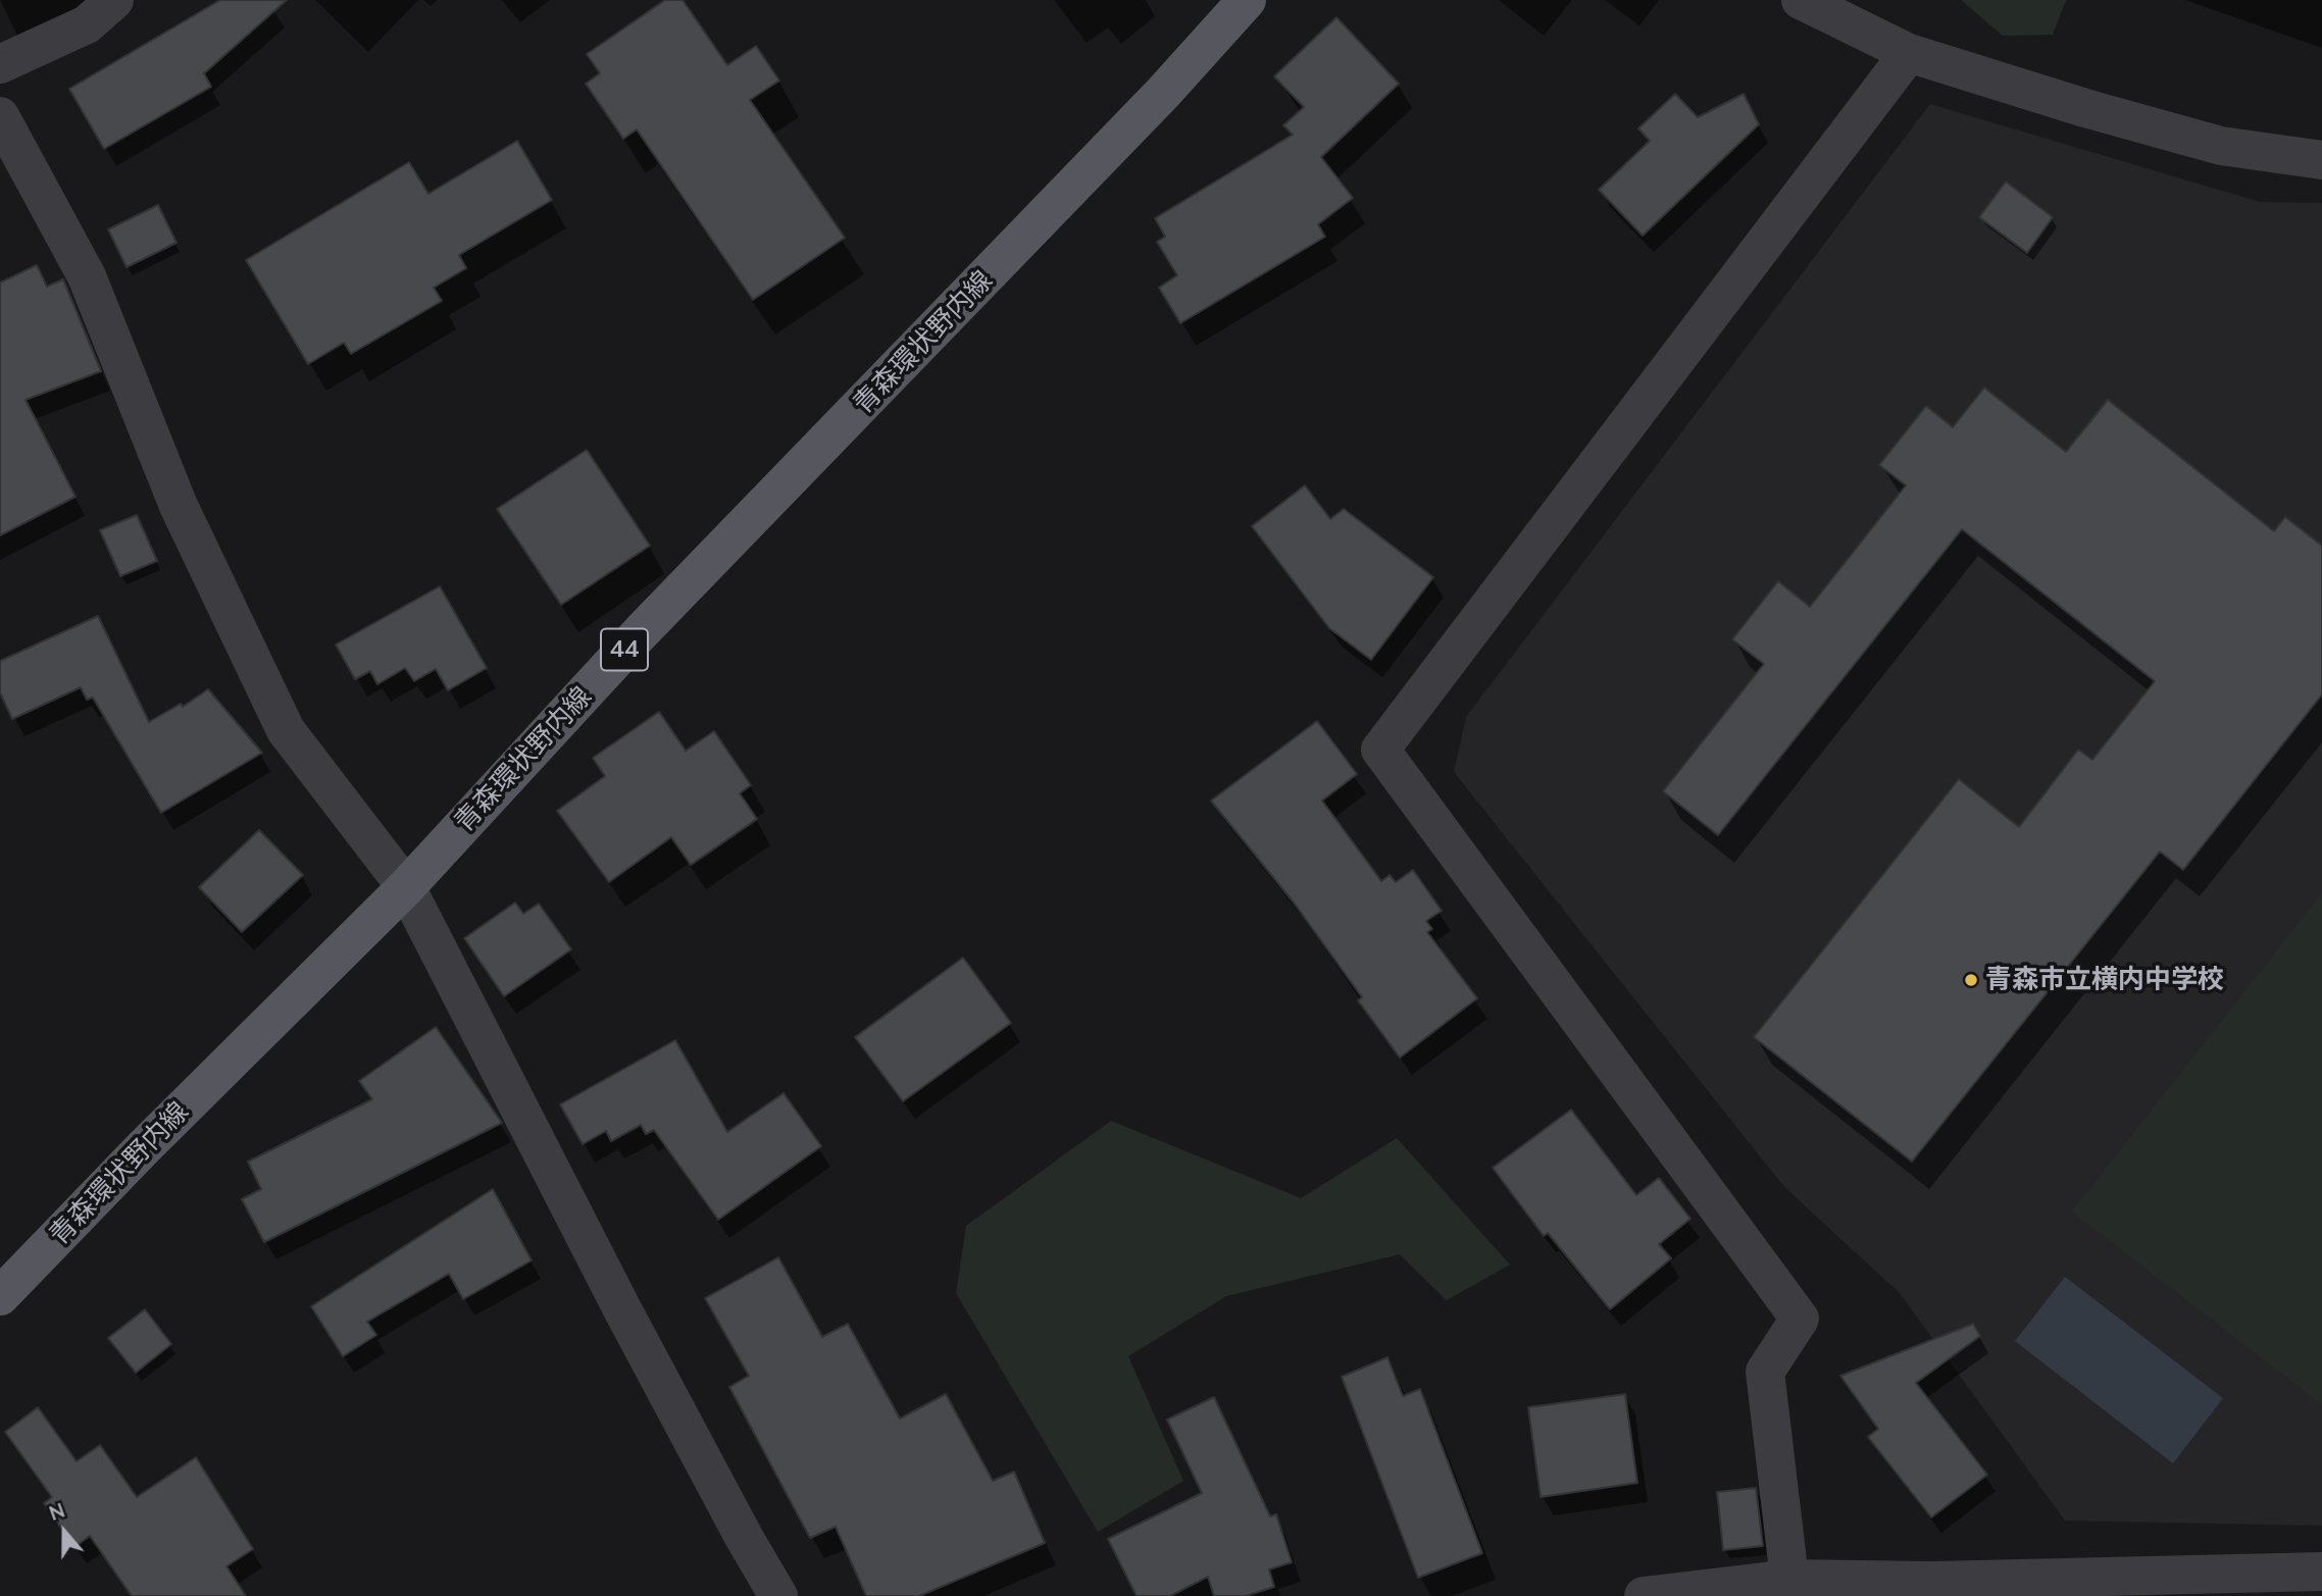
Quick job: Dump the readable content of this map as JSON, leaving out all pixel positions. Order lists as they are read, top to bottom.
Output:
{
  "streets": {
    "main road": ["青森環状野内線", "44"]
  },
  "places": ["青森市立横内中学校"],
  "north": "top"
}
